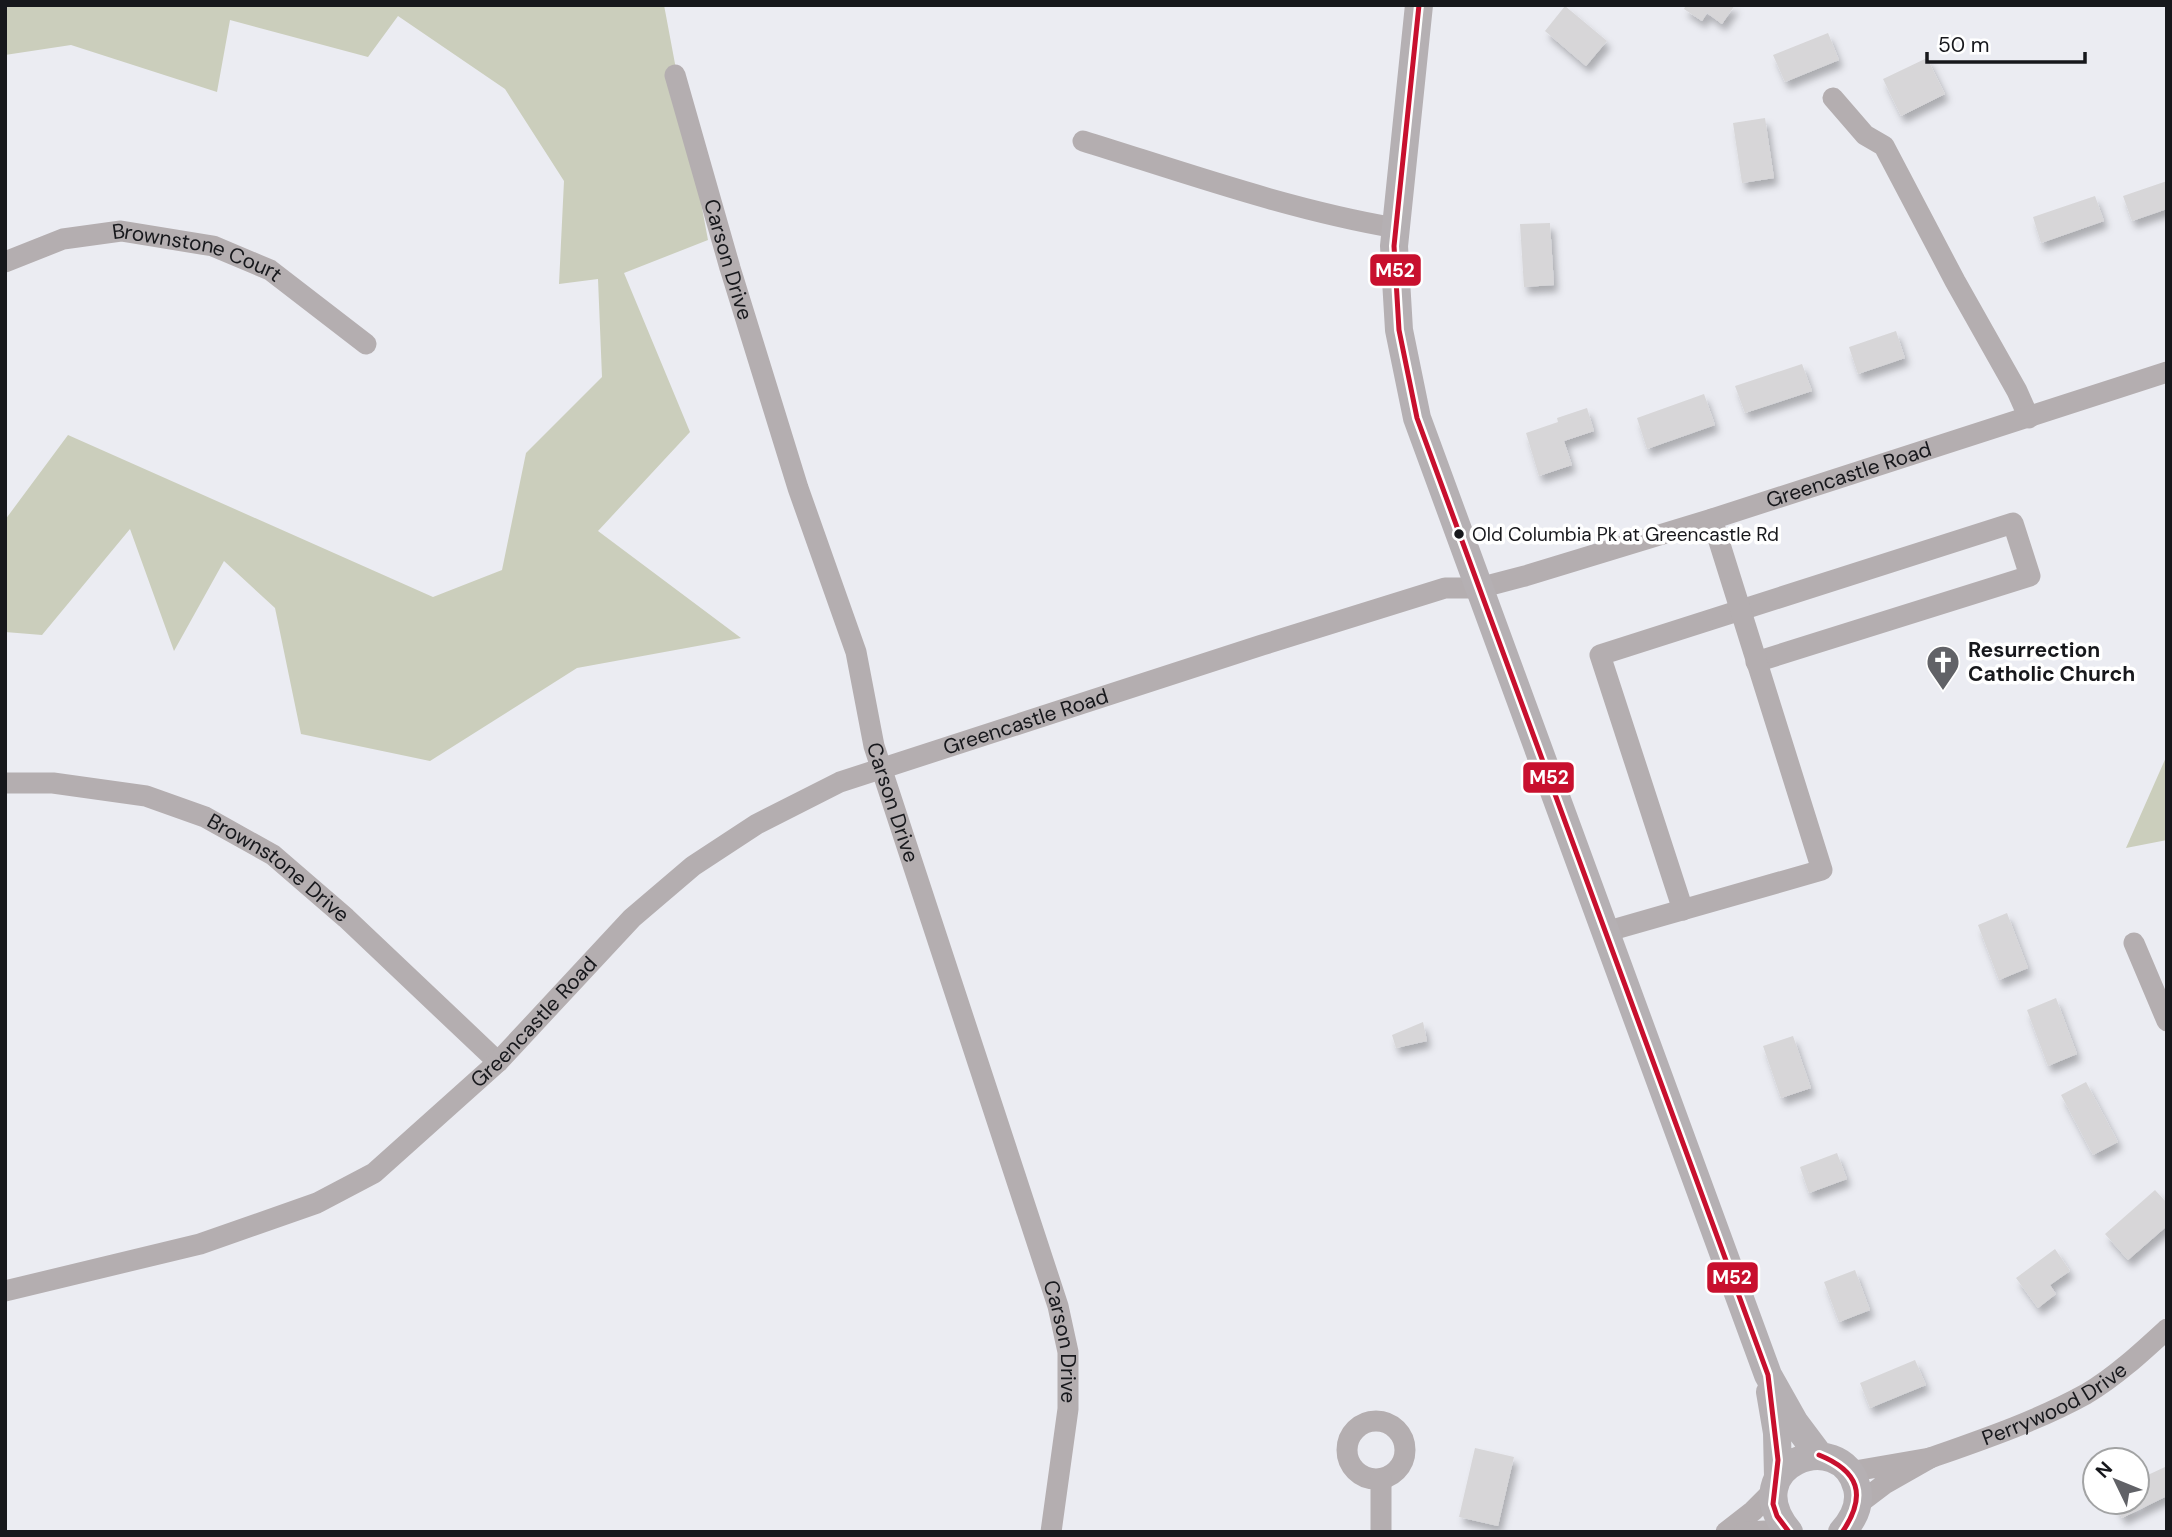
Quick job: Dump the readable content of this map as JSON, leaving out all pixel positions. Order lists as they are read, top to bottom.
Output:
{
  "streets": {
    "street": [
      "Brownstone Court",
      "Carson Drive",
      "Greencastle Road",
      "Brownstone Drive",
      "Perrywood Drive"
    ]
  },
  "crossings": [
    ["Carson Drive", "Greencastle Road"],
    ["Greencastle Road", "Brownstone Drive"]
  ],
  "places": {
    "other": ["Old Columbia Pk at Greencastle Rd"],
    "church": ["Resurrection Catholic Church"]
  },
  "lines": ["transit line M52"],
  "scale_bar": "50 m",
  "north": "top left"
}
